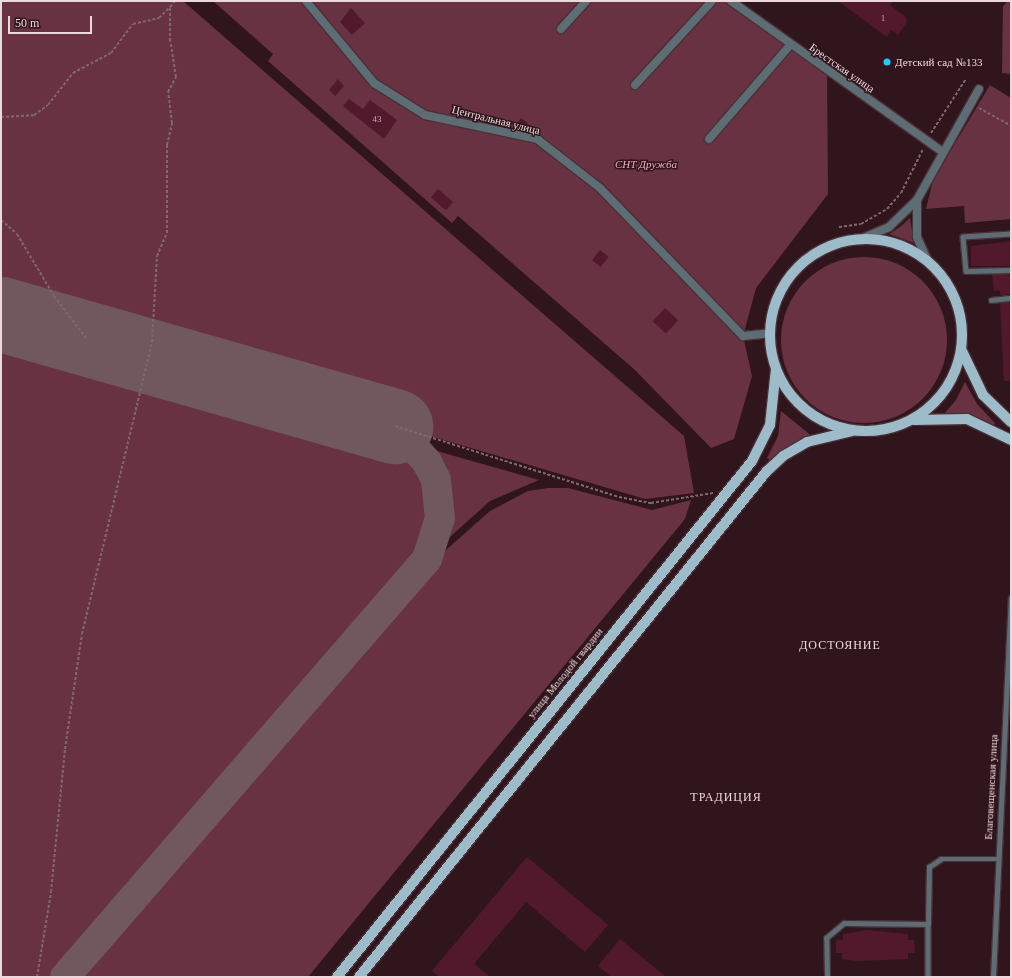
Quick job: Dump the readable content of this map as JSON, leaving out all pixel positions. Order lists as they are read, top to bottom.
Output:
{
  "streets": {
    "main road": ["улица Молодой гвардии"],
    "street": ["Брестская улица", "Центральная улица"],
    "lane": ["Благовещенская улица"]
  },
  "districts": ["ДОСТОЯНИЕ", "ТРАДИЦИЯ"],
  "parks": ["СНТ Дружба"],
  "places": ["Детский сад №133"],
  "house_numbers": ["1", "43"],
  "scale_bar": "50 m"
}
